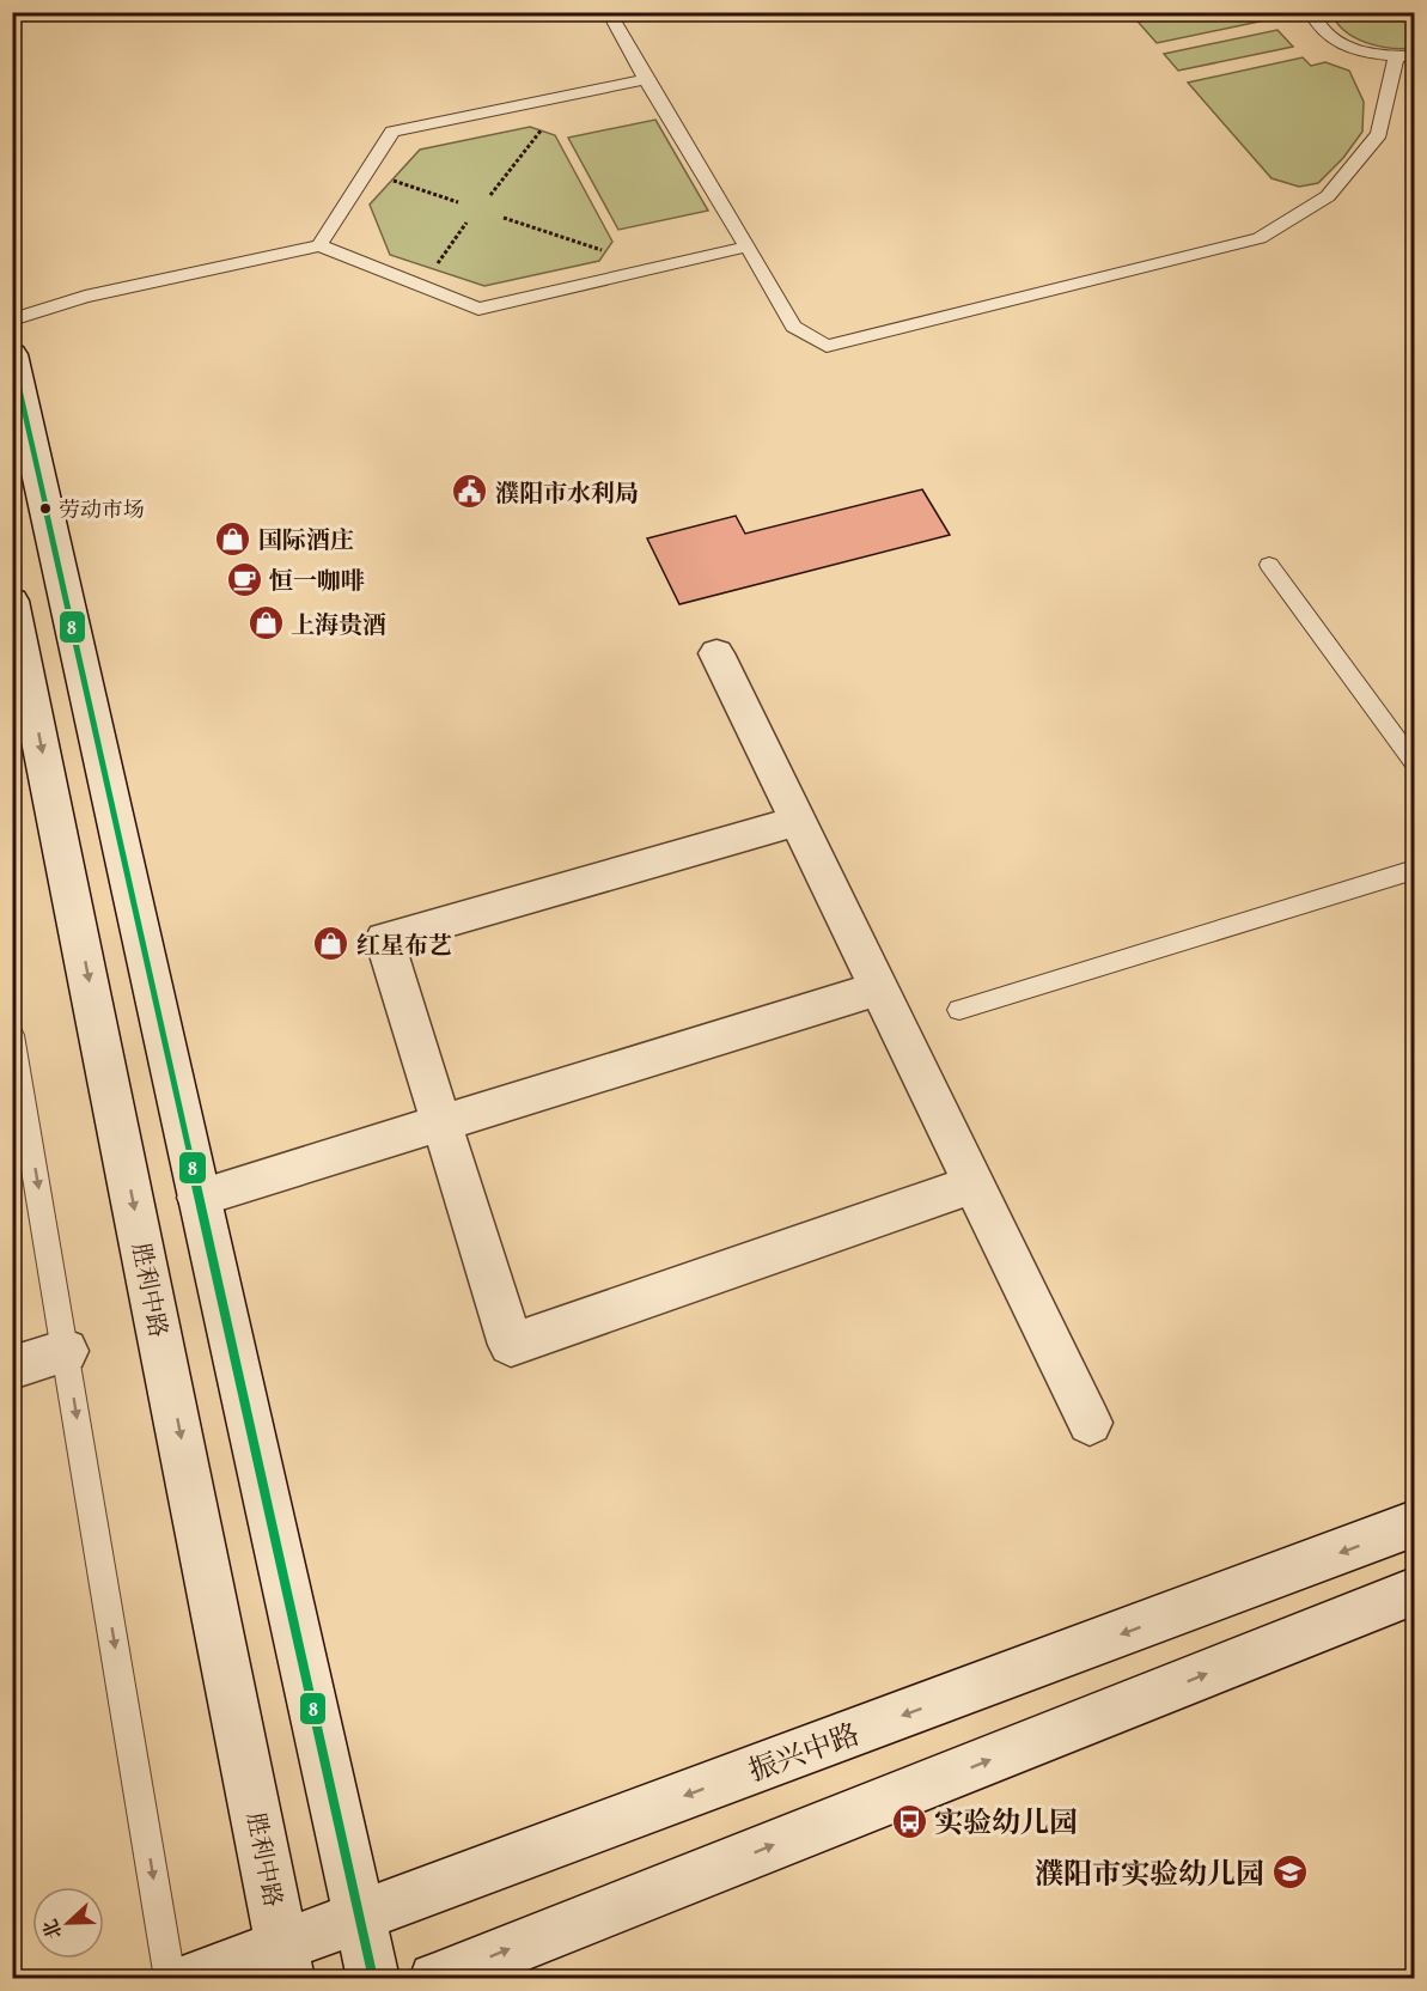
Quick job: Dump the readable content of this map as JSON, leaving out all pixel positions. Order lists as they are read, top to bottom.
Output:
{
  "streets": {
    "street": ["胜利中路", "振兴中路"]
  },
  "crossings": [
    ["胜利中路", "振兴中路"]
  ],
  "places": {
    "public building": ["濮阳市水利局"],
    "other": ["劳动市场"],
    "shop": ["国际酒庄", "上海贵酒", "红星布艺"],
    "cafe": ["恒一咖啡"],
    "bus stop": ["实验幼儿园"],
    "school or university": ["濮阳市实验幼儿园"]
  },
  "lines": ["transit line 8"],
  "north": "left"
}
